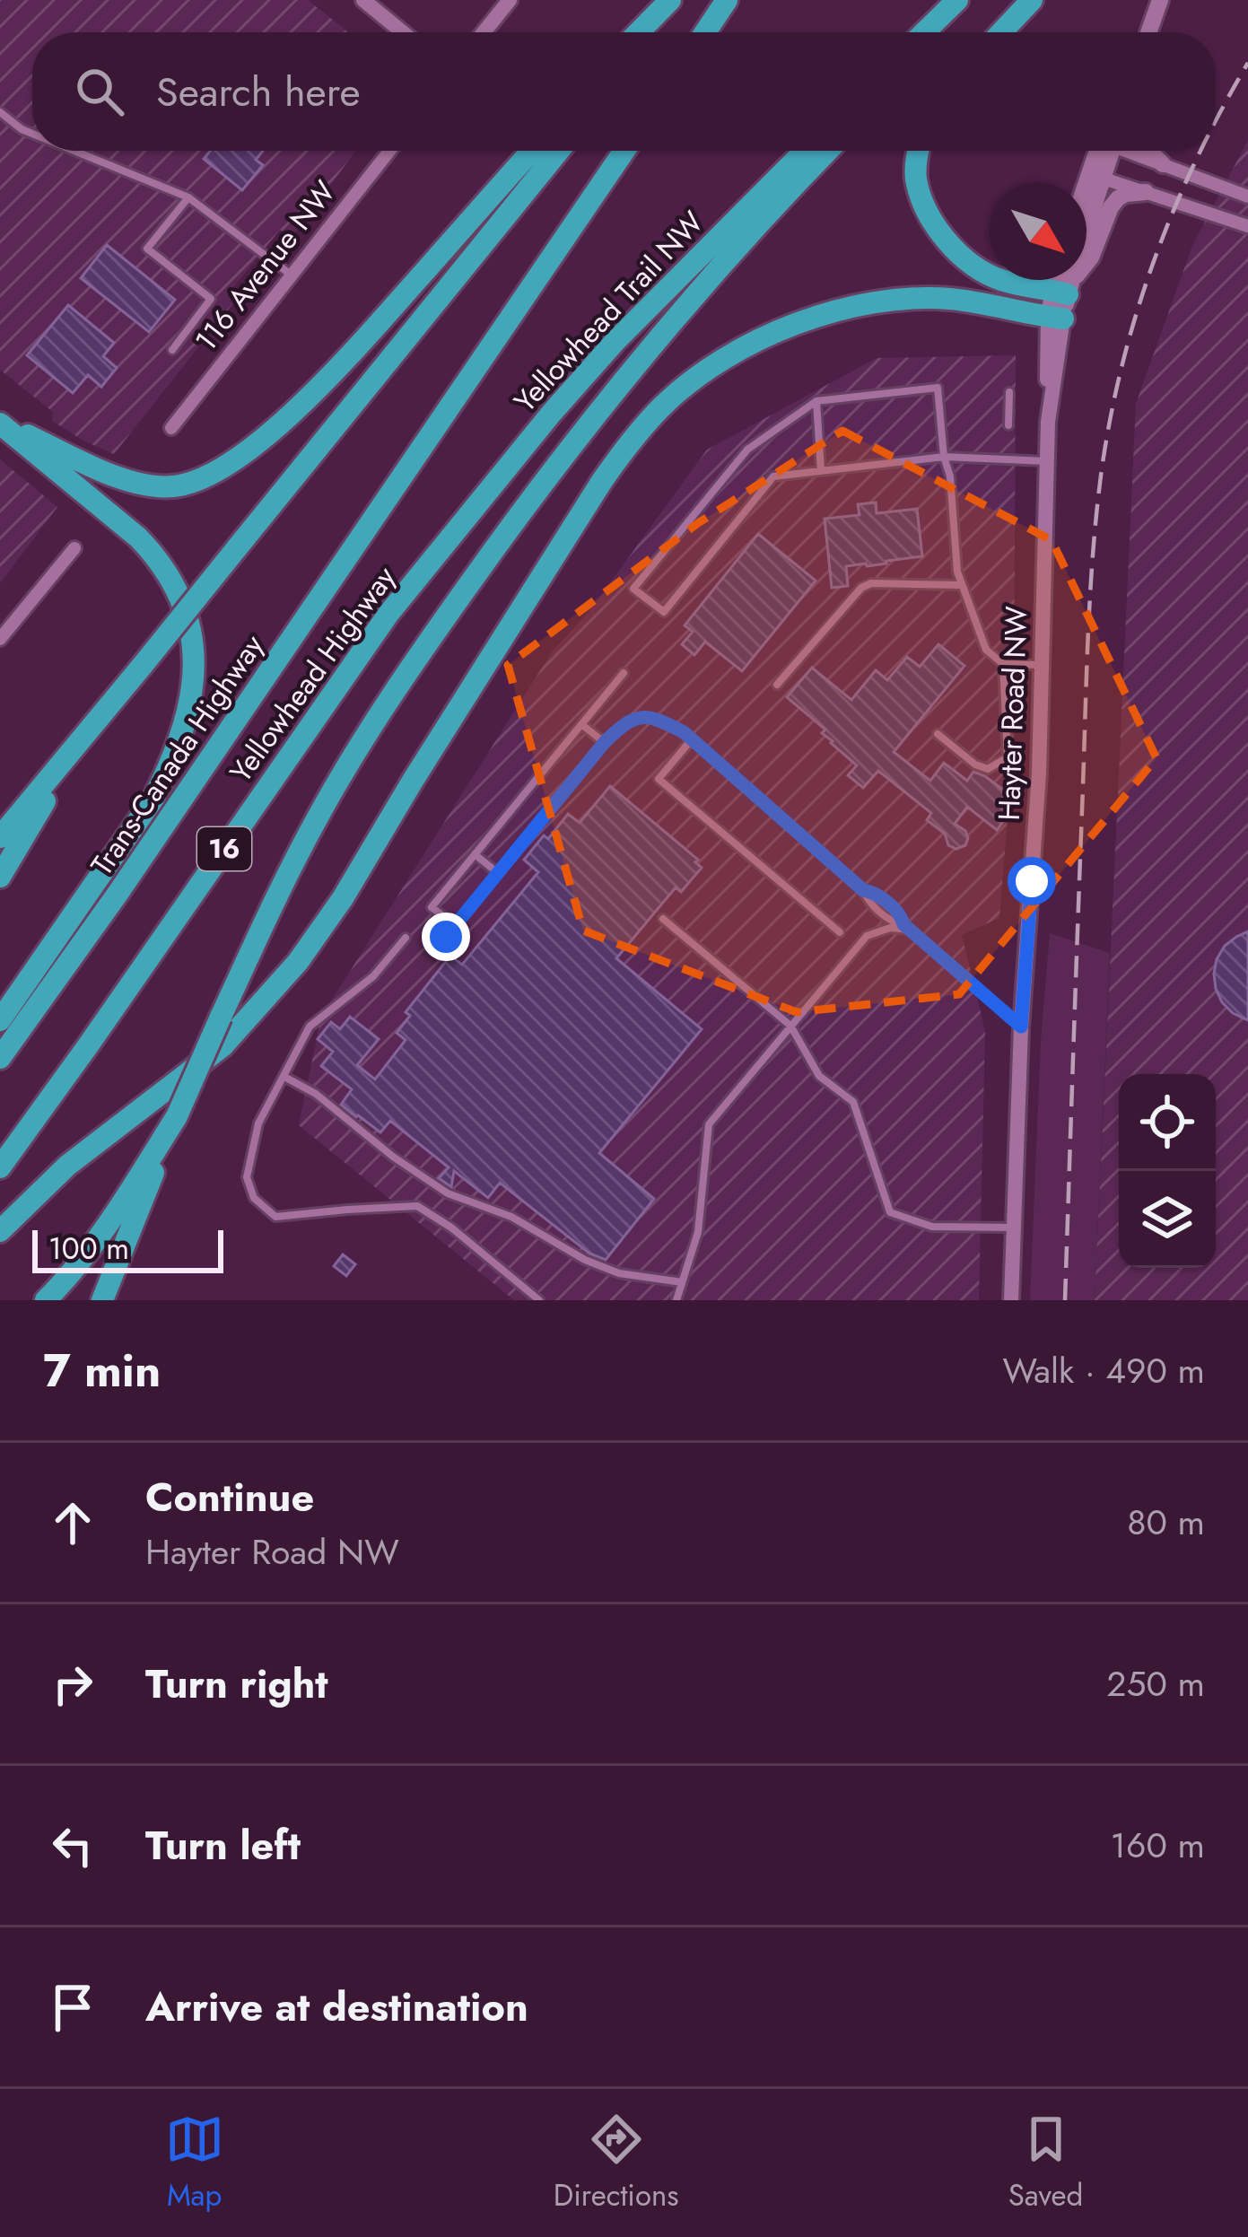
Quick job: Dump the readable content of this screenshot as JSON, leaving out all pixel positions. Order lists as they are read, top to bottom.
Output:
{
  "streets": {
    "highway": [
      "Yellowhead Trail NW",
      "Yellowhead Highway",
      "Trans-Canada Highway",
      "16"
    ],
    "street": ["116 Avenue NW", "Hayter Road NW"]
  },
  "crossings": [
    ["Yellowhead Trail NW", "Yellowhead Highway"]
  ],
  "scale_bar": "100 m",
  "north": "bottom right",
  "page": {
    "search": "Search here",
    "scale": "100 m",
    "heading": ["7 min", "Walk · 490 m"],
    "list": [
      ["Continue", "Hayter Road NW", "80 m"],
      ["Turn right", "250 m"],
      ["Turn left", "160 m"],
      "Arrive at destination"
    ],
    "nav": ["Map", "Directions", "Saved"]
  }
}
